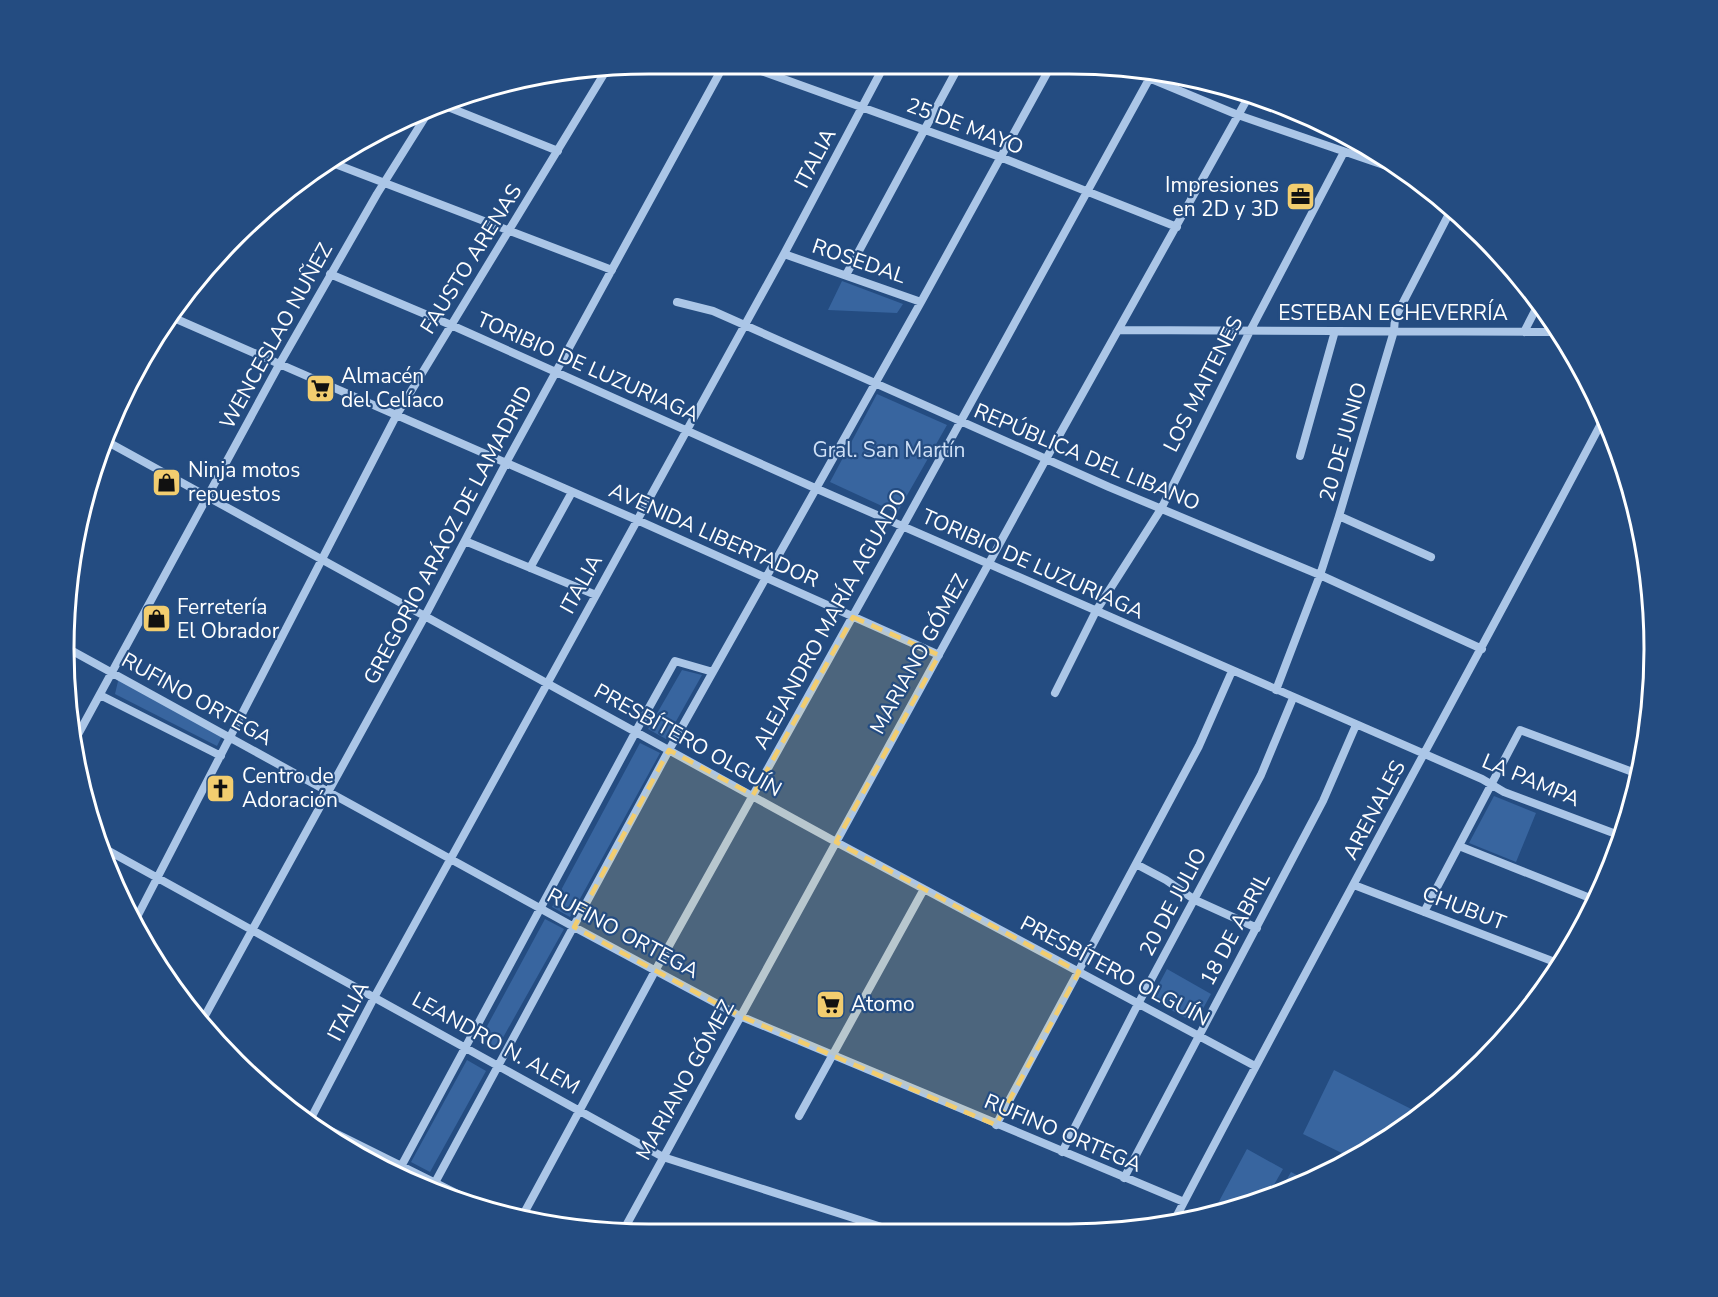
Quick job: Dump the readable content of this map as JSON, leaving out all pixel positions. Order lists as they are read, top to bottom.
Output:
{
  "streets": {
    "street": [
      "25 DE MAYO",
      "ITALIA",
      "FAUSTO ARENAS",
      "ROSEDAL",
      "ESTEBAN ECHEVERRÍA",
      "WENCESLAO NUÑEZ",
      "TORIBIO DE LUZURIAGA",
      "LOS MAITENES",
      "20 DE JUNIO",
      "REPÚBLICA DEL LIBANO",
      "GREGORIO ARÁOZ DE LAMADRID",
      "AVENIDA LIBERTADOR",
      "ALEJANDRO MARÍA AGUADO",
      "MARIANO GÓMEZ",
      "RUFINO ORTEGA",
      "PRESBÍTERO OLGUÍN",
      "LA PAMPA",
      "ARENALES",
      "20 DE JULIO",
      "CHUBUT",
      "18 DE ABRIL",
      "LEANDRO N. ALEM"
    ]
  },
  "crossings": [
    ["25 DE MAYO", "ITALIA"],
    ["25 DE MAYO", "ALEJANDRO MARÍA AGUADO"],
    ["25 DE MAYO", "MARIANO GÓMEZ"],
    ["ITALIA", "ROSEDAL"],
    ["ITALIA", "TORIBIO DE LUZURIAGA"],
    ["ITALIA", "REPÚBLICA DEL LIBANO"],
    ["ITALIA", "AVENIDA LIBERTADOR"],
    ["ITALIA", "RUFINO ORTEGA"],
    ["ITALIA", "PRESBÍTERO OLGUÍN"],
    ["ITALIA", "LEANDRO N. ALEM"],
    ["FAUSTO ARENAS", "TORIBIO DE LUZURIAGA"],
    ["FAUSTO ARENAS", "AVENIDA LIBERTADOR"],
    ["FAUSTO ARENAS", "RUFINO ORTEGA"],
    ["FAUSTO ARENAS", "PRESBÍTERO OLGUÍN"],
    ["FAUSTO ARENAS", "LEANDRO N. ALEM"],
    ["ESTEBAN ECHEVERRÍA", "LOS MAITENES"],
    ["ESTEBAN ECHEVERRÍA", "20 DE JUNIO"],
    ["ESTEBAN ECHEVERRÍA", "MARIANO GÓMEZ"],
    ["WENCESLAO NUÑEZ", "TORIBIO DE LUZURIAGA"],
    ["WENCESLAO NUÑEZ", "AVENIDA LIBERTADOR"],
    ["WENCESLAO NUÑEZ", "RUFINO ORTEGA"],
    ["WENCESLAO NUÑEZ", "PRESBÍTERO OLGUÍN"],
    ["TORIBIO DE LUZURIAGA", "LOS MAITENES"],
    ["TORIBIO DE LUZURIAGA", "20 DE JUNIO"],
    ["TORIBIO DE LUZURIAGA", "GREGORIO ARÁOZ DE LAMADRID"],
    ["TORIBIO DE LUZURIAGA", "ALEJANDRO MARÍA AGUADO"],
    ["TORIBIO DE LUZURIAGA", "MARIANO GÓMEZ"],
    ["TORIBIO DE LUZURIAGA", "LA PAMPA"],
    ["TORIBIO DE LUZURIAGA", "ARENALES"],
    ["TORIBIO DE LUZURIAGA", "20 DE JULIO"],
    ["TORIBIO DE LUZURIAGA", "18 DE ABRIL"],
    ["LOS MAITENES", "REPÚBLICA DEL LIBANO"],
    ["20 DE JUNIO", "REPÚBLICA DEL LIBANO"],
    ["REPÚBLICA DEL LIBANO", "ALEJANDRO MARÍA AGUADO"],
    ["REPÚBLICA DEL LIBANO", "MARIANO GÓMEZ"],
    ["REPÚBLICA DEL LIBANO", "ARENALES"],
    ["GREGORIO ARÁOZ DE LAMADRID", "AVENIDA LIBERTADOR"],
    ["GREGORIO ARÁOZ DE LAMADRID", "RUFINO ORTEGA"],
    ["GREGORIO ARÁOZ DE LAMADRID", "PRESBÍTERO OLGUÍN"],
    ["GREGORIO ARÁOZ DE LAMADRID", "LEANDRO N. ALEM"],
    ["AVENIDA LIBERTADOR", "ALEJANDRO MARÍA AGUADO"],
    ["AVENIDA LIBERTADOR", "MARIANO GÓMEZ"],
    ["ALEJANDRO MARÍA AGUADO", "RUFINO ORTEGA"],
    ["ALEJANDRO MARÍA AGUADO", "PRESBÍTERO OLGUÍN"],
    ["ALEJANDRO MARÍA AGUADO", "LEANDRO N. ALEM"],
    ["MARIANO GÓMEZ", "RUFINO ORTEGA"],
    ["MARIANO GÓMEZ", "PRESBÍTERO OLGUÍN"],
    ["MARIANO GÓMEZ", "LEANDRO N. ALEM"],
    ["RUFINO ORTEGA", "ARENALES"],
    ["RUFINO ORTEGA", "20 DE JULIO"],
    ["RUFINO ORTEGA", "18 DE ABRIL"],
    ["PRESBÍTERO OLGUÍN", "ARENALES"],
    ["PRESBÍTERO OLGUÍN", "20 DE JULIO"],
    ["PRESBÍTERO OLGUÍN", "18 DE ABRIL"],
    ["LA PAMPA", "ARENALES"],
    ["ARENALES", "CHUBUT"]
  ],
  "parks": ["Gral. San Martín"],
  "places": {
    "office": ["Impresiones en 2D y 3D"],
    "supermarket": ["Almacén del Celíaco", "Atomo"],
    "shop": ["Ninja motos repuestos", "Ferretería El Obrador"],
    "church": ["Centro de Adoración"]
  }
}
